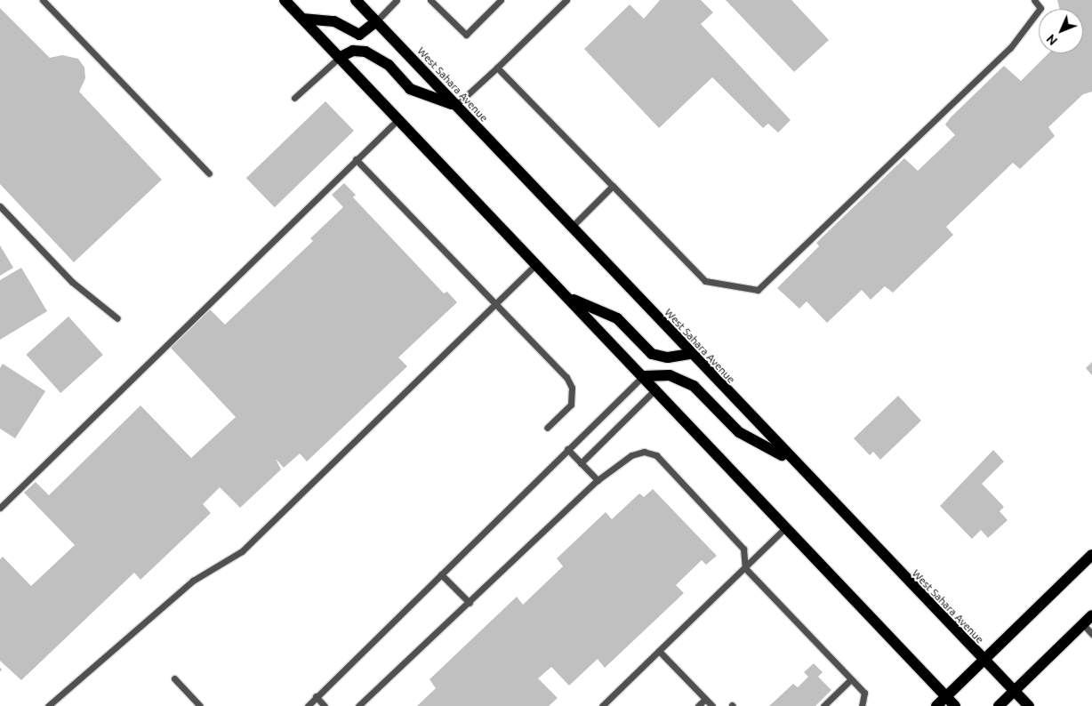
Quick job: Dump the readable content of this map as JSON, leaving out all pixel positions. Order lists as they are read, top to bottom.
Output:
{
  "streets": {
    "main road": ["West Sahara Avenue"]
  },
  "north": "bottom left"
}
